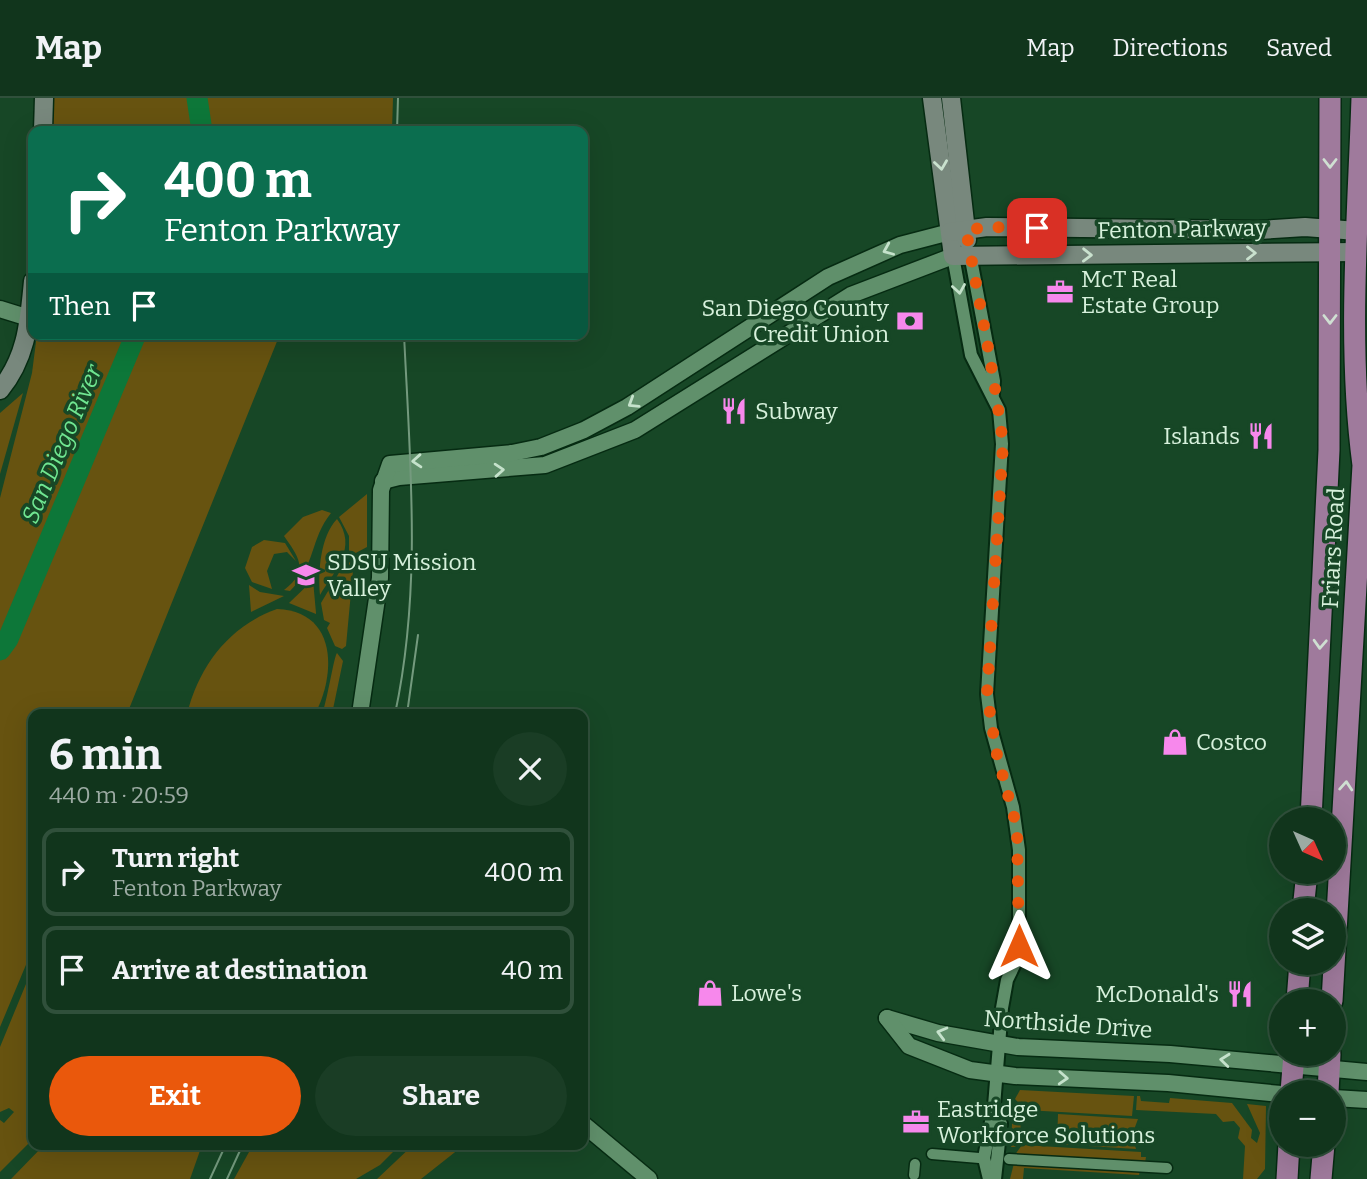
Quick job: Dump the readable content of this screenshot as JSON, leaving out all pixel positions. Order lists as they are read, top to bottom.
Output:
{
  "streets": {
    "highway": ["Friars Road"],
    "main road": ["Fenton Parkway"],
    "street": ["Northside Drive"]
  },
  "crossings": [
    ["Fenton Parkway", "Friars Road"]
  ],
  "water": ["San Diego River"],
  "places": {
    "office": ["McT Real Estate Group", "Eastridge Workforce Solutions"],
    "bank": ["San Diego County Credit Union"],
    "restaurant": ["Subway", "Islands", "McDonald's"],
    "school or university": ["SDSU Mission Valley"],
    "shop": ["Costco", "Lowe's"]
  },
  "north": "bottom right",
  "page": {
    "header": "Map",
    "nav": ["Map", "Directions", "Saved"],
    "turn": ["400 m", "Fenton Parkway"],
    "then": "Then",
    "heading": ["6 min", "440 m · 20:59"],
    "map_buttons": ["+", "−"],
    "list": [
      {
        "name": "Turn right",
        "note": "Fenton Parkway",
        "value": "400 m"
      },
      {
        "name": "Arrive at destination",
        "value": "40 m"
      }
    ],
    "buttons": ["Exit", "Share"]
  }
}
